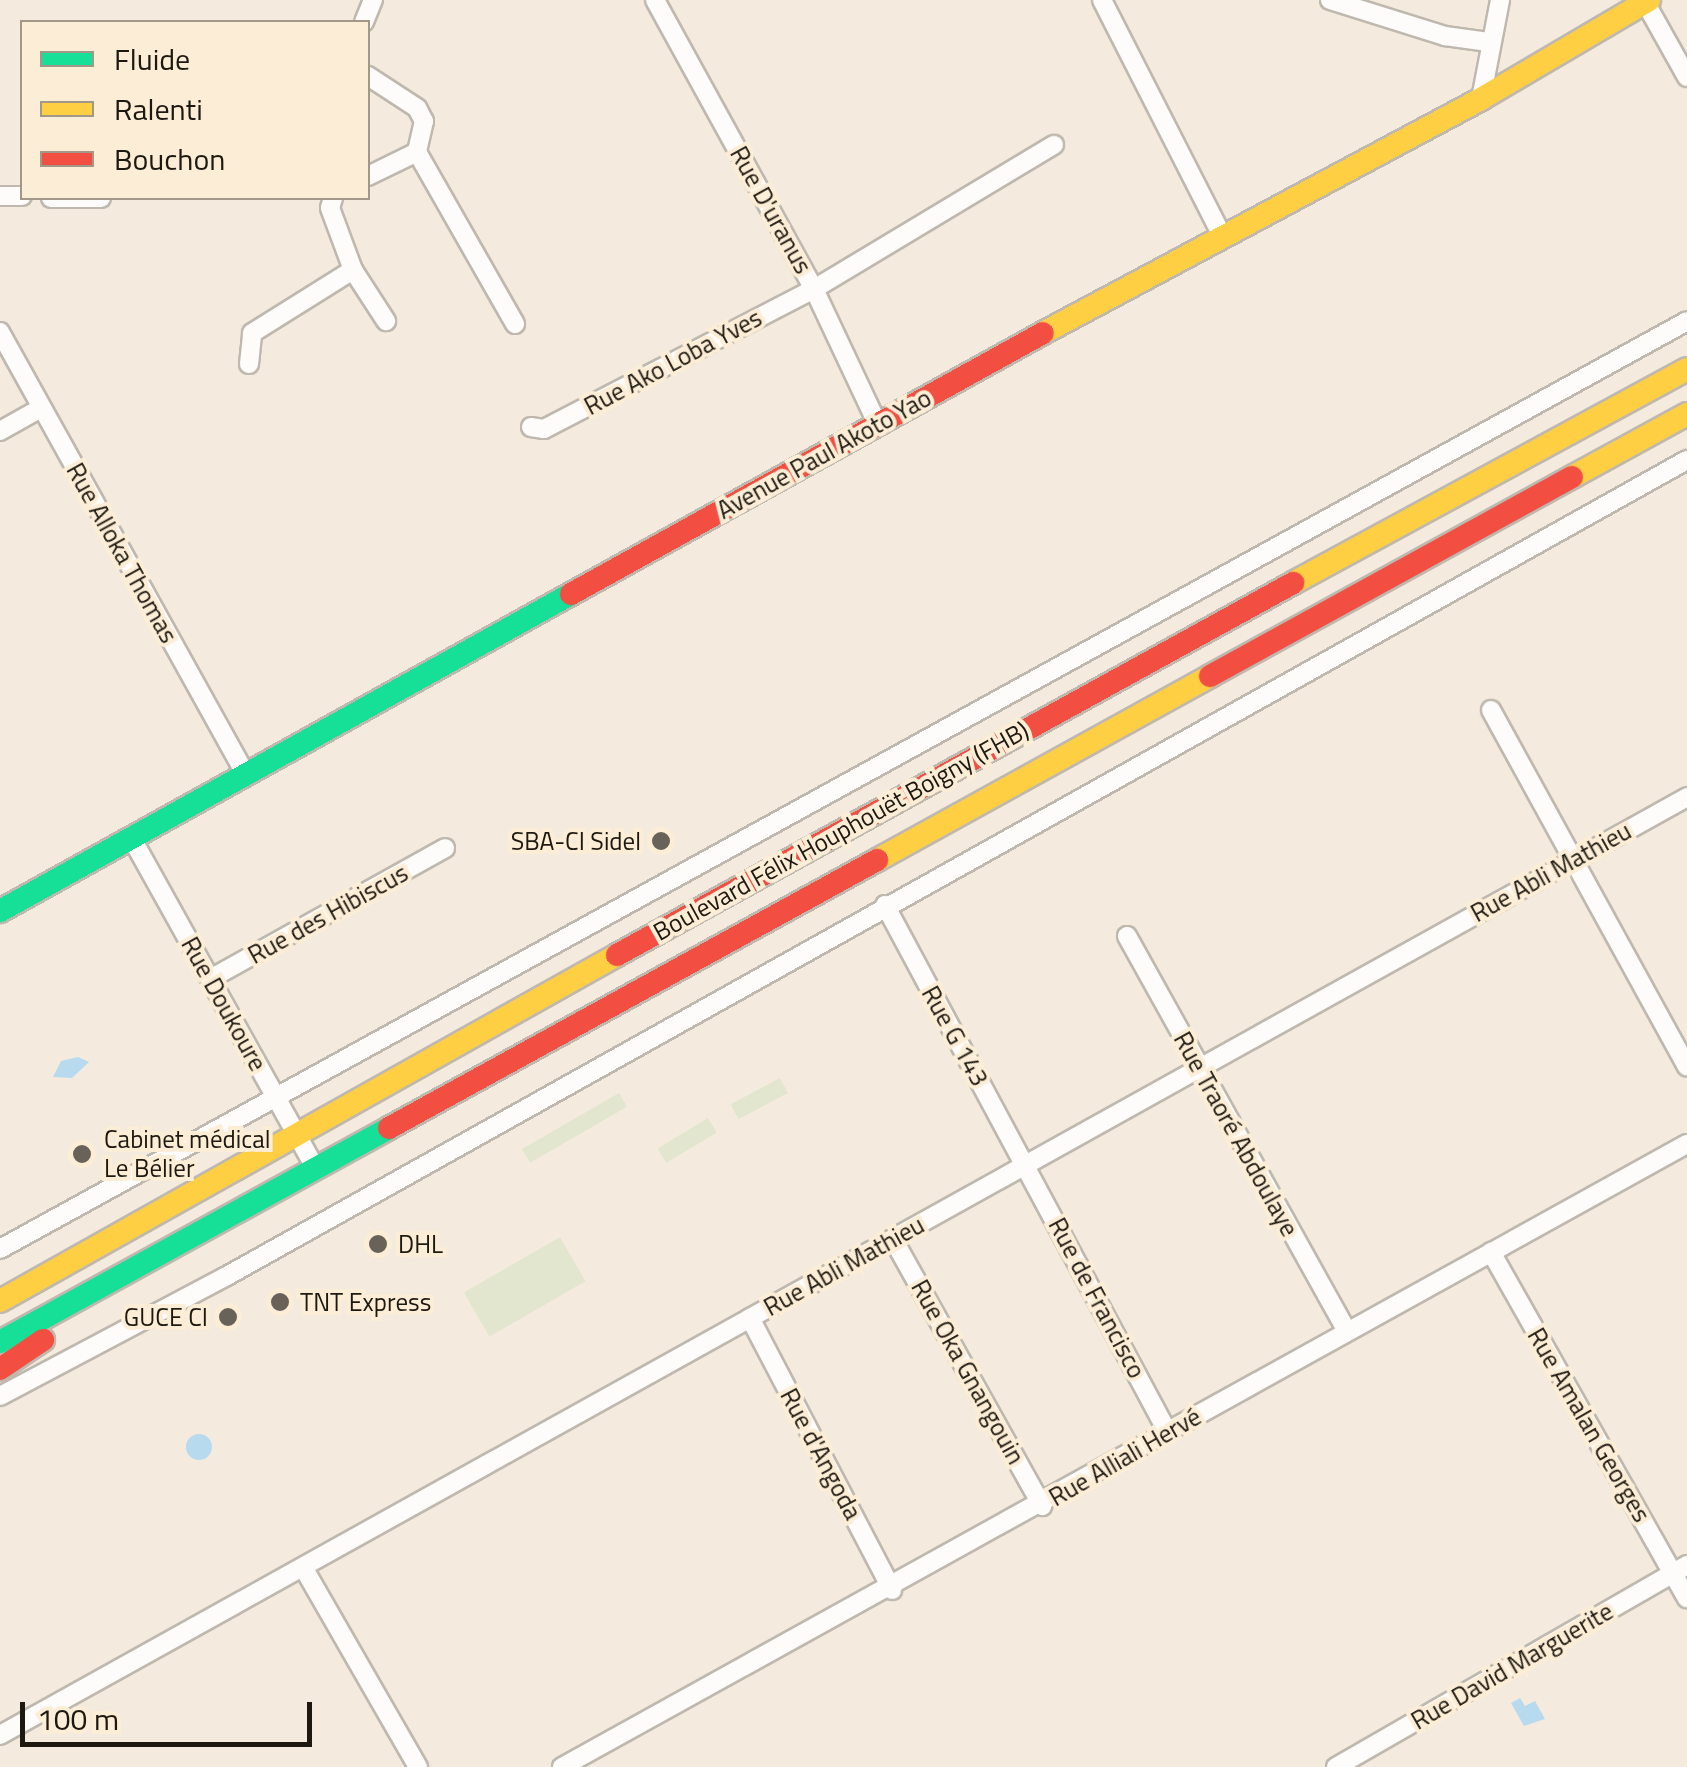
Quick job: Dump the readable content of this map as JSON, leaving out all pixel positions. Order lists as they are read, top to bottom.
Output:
{
  "streets": {
    "main road": ["Avenue Paul Akoto Yao", "Boulevard Félix Houphouët Boigny (FHB)"],
    "street": [
      "Rue D'uranus",
      "Rue Ako Loba Yves",
      "Rue Alloka Thomas",
      "Rue Abli Mathieu",
      "Rue des Hibiscus",
      "Rue Doukoure",
      "Rue G 143",
      "Rue Traoré Abdoulaye",
      "Rue de Francisco",
      "Rue Oka Gnangouin",
      "Rue Amalan Georges",
      "Rue d'Angoda",
      "Rue Alliali Hervé",
      "Rue David Marguerite"
    ]
  },
  "crossings": [
    ["Rue D'uranus", "Rue Ako Loba Yves"],
    ["Rue D'uranus", "Avenue Paul Akoto Yao"],
    ["Avenue Paul Akoto Yao", "Rue Alloka Thomas"],
    ["Avenue Paul Akoto Yao", "Rue Doukoure"],
    ["Boulevard Félix Houphouët Boigny (FHB)", "Rue Doukoure"],
    ["Rue Abli Mathieu", "Rue G 143"],
    ["Rue Abli Mathieu", "Rue Traoré Abdoulaye"],
    ["Rue Abli Mathieu", "Rue de Francisco"],
    ["Rue Abli Mathieu", "Rue Oka Gnangouin"],
    ["Rue Abli Mathieu", "Rue d'Angoda"],
    ["Rue des Hibiscus", "Rue Doukoure"],
    ["Rue G 143", "Rue de Francisco"],
    ["Rue Traoré Abdoulaye", "Rue Alliali Hervé"],
    ["Rue de Francisco", "Rue Alliali Hervé"],
    ["Rue Oka Gnangouin", "Rue Alliali Hervé"],
    ["Rue Amalan Georges", "Rue Alliali Hervé"],
    ["Rue Amalan Georges", "Rue David Marguerite"],
    ["Rue d'Angoda", "Rue Alliali Hervé"]
  ],
  "places": [
    "SBA-CI Sidel",
    "Cabinet médical Le Bélier",
    "DHL",
    "TNT Express",
    "GUCE CI"
  ],
  "legend": ["Fluide", "Ralenti", "Bouchon"],
  "scale_bar": "100 m"
}
